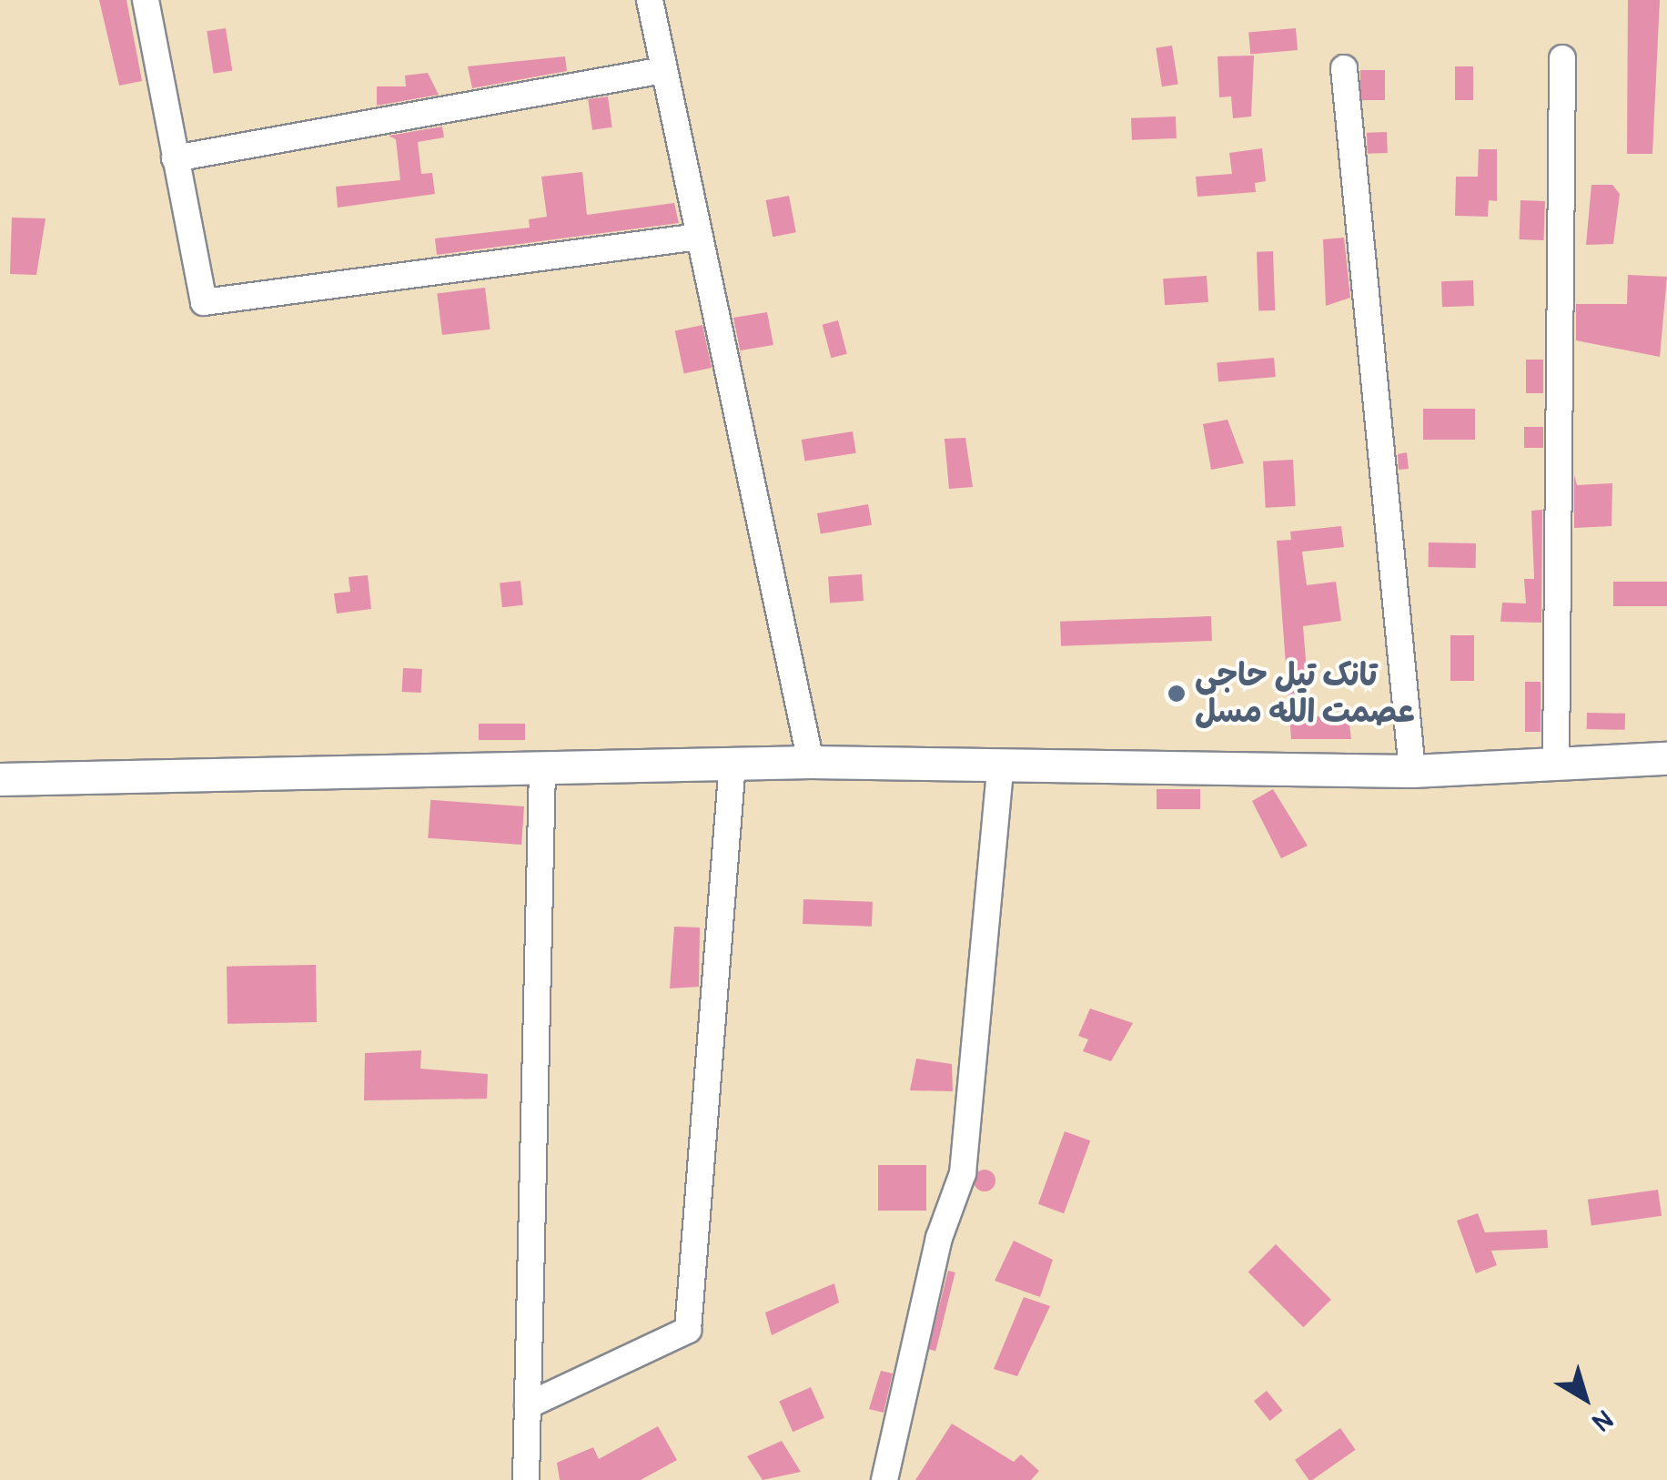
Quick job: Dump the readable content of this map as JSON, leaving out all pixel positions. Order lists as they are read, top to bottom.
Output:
{
  "places": ["تانک تیل حاجی عصمت الله مسل"],
  "north": "bottom right"
}
